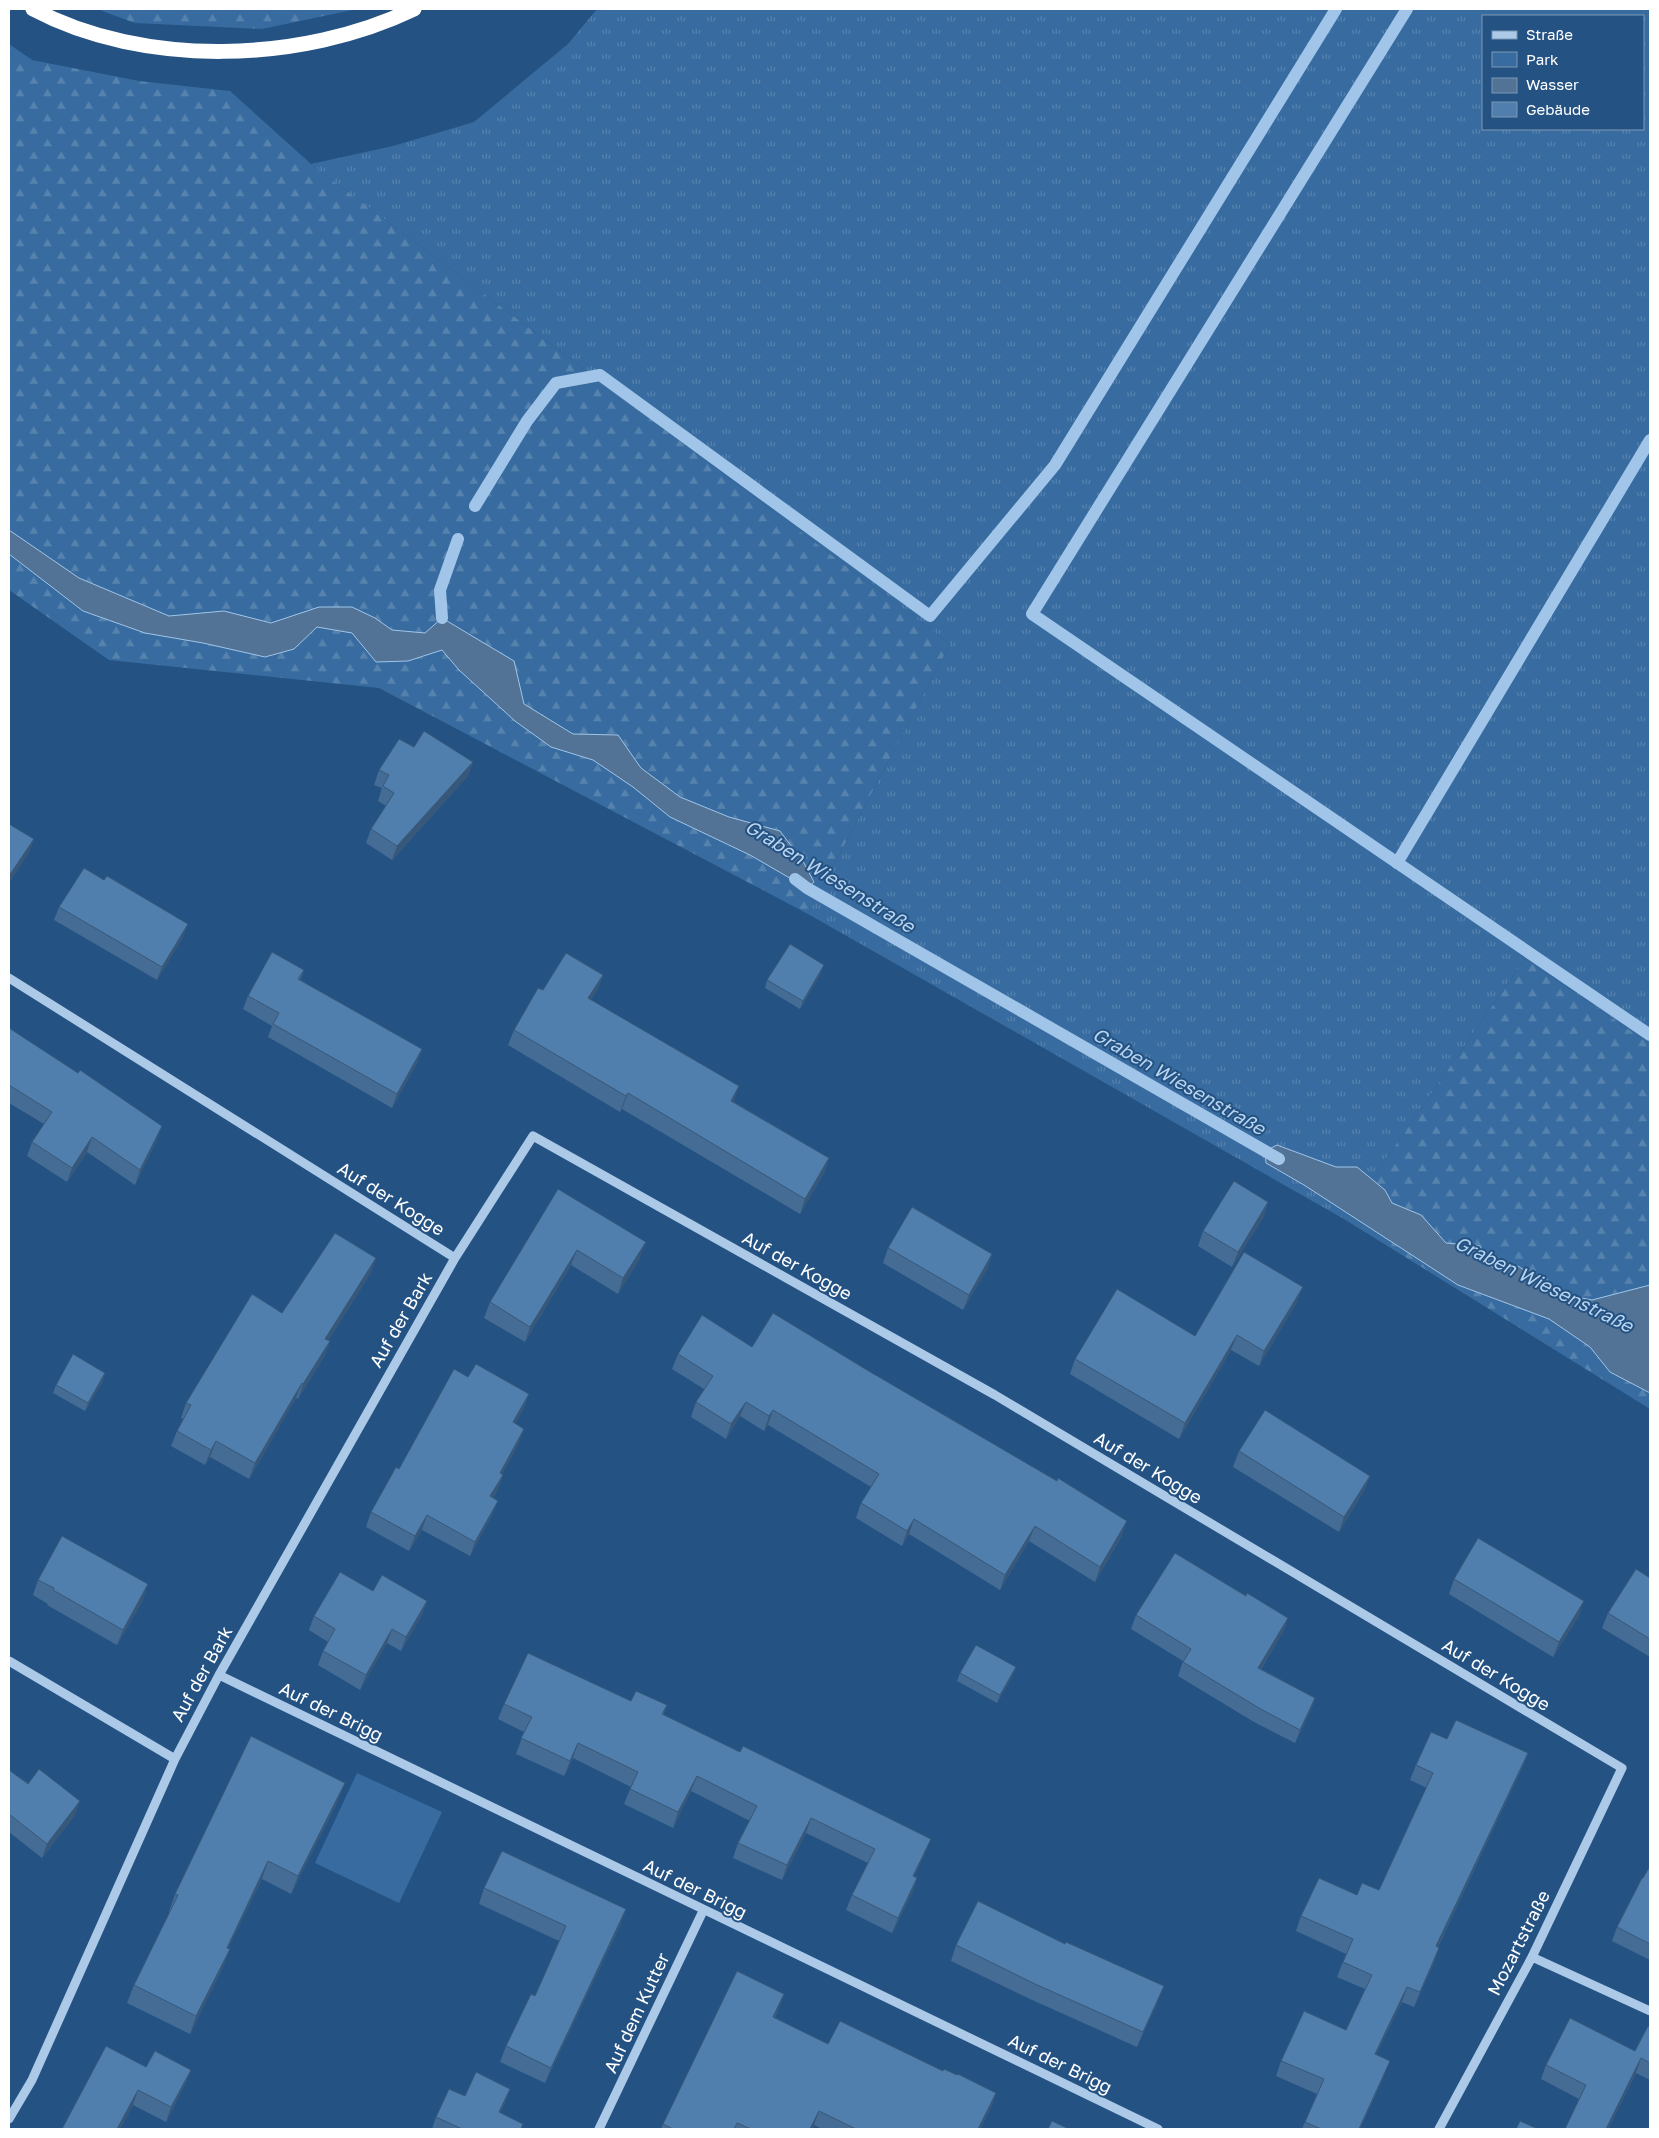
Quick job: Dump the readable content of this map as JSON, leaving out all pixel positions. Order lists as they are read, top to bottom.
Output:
{
  "streets": {
    "street": [
      "Auf der Kogge",
      "Auf der Bark",
      "Auf der Brigg",
      "Mozartstraße",
      "Auf dem Kutter"
    ]
  },
  "crossings": [
    ["Auf der Kogge", "Auf der Bark"],
    ["Auf der Kogge", "Mozartstraße"],
    ["Auf der Bark", "Auf der Brigg"],
    ["Auf der Brigg", "Auf dem Kutter"]
  ],
  "water": ["Graben Wiesenstraße"],
  "legend": [
    "Straße",
    "Park",
    "Wasser",
    "Gebäude"
  ]
}
